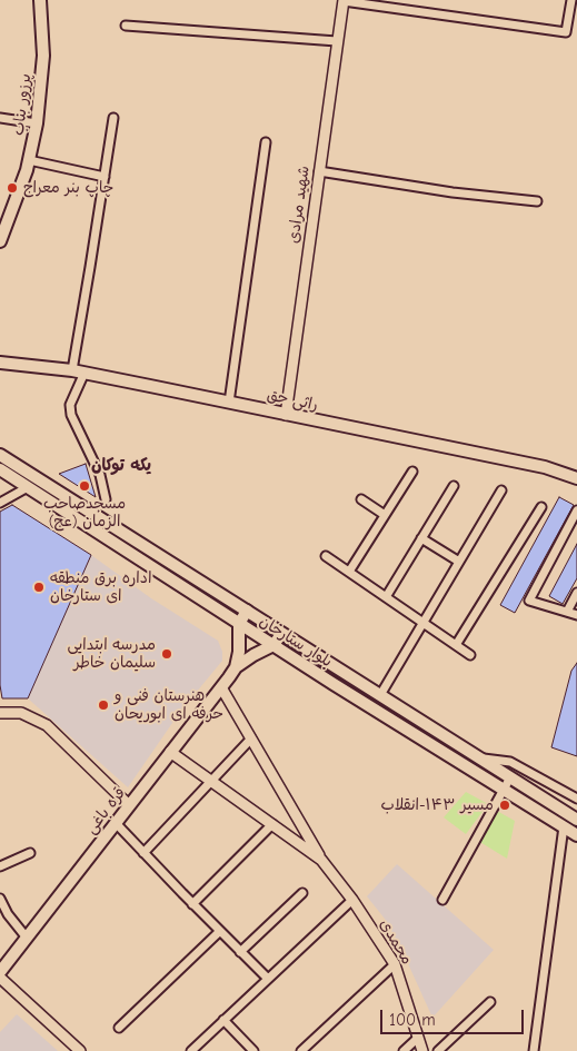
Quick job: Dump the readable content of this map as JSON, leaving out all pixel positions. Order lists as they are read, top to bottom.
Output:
{
  "streets": {
    "main road": [
      "پرزور بناب",
      "راثی حق",
      "بلوار ستارخان",
      "قره باغی"
    ],
    "street": ["شهید مرادی", "محمدی"]
  },
  "crossings": [
    ["شهید مرادی", "راثی حق"],
    ["بلوار ستارخان", "قره باغی"],
    ["قره باغی", "محمدی"]
  ],
  "districts": ["یکه توکان"],
  "places": [
    "چاپ بنر معراج",
    "مسجدصاحب الزمان (عج)",
    "اداره برق منطقه ای ستارخان",
    "مدرسه ابتدایی سلیمان خاطر",
    "هنرستان فنی و حرفه ای ابوریحان",
    "مسیر ۱۴۳-انقلاب"
  ],
  "scale_bar": "100 m"
}
